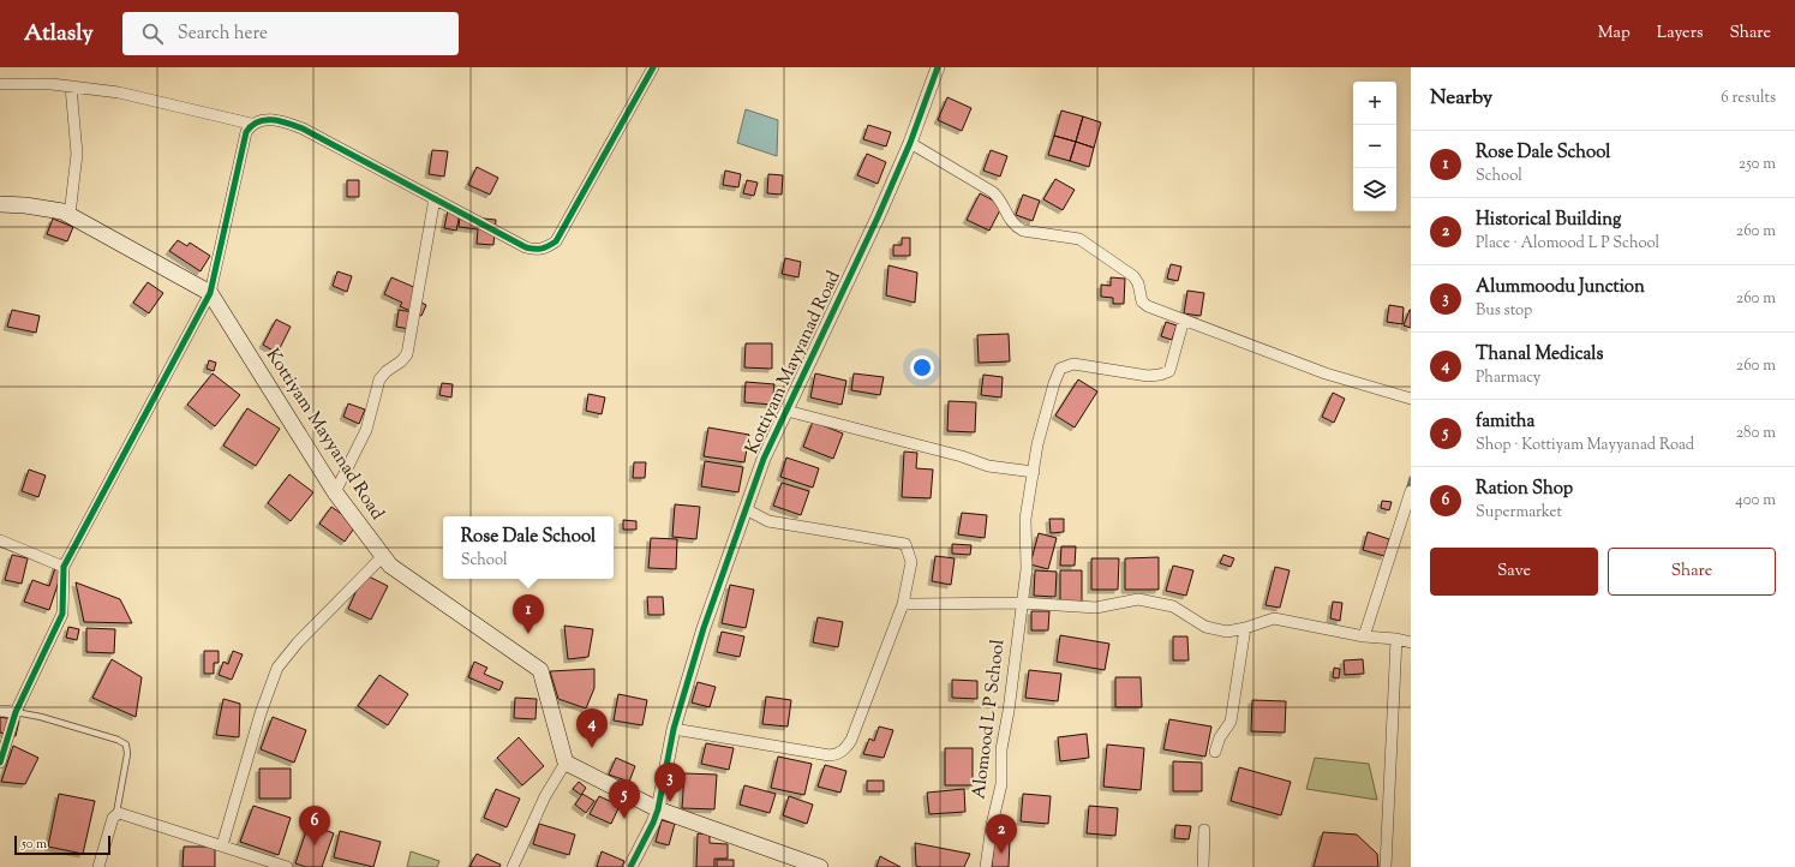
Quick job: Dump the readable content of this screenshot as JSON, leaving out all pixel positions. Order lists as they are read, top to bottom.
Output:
{
  "streets": {
    "main road": ["Kottiyam Mayyanad Road"],
    "street": ["Alomood L P School"]
  },
  "scale_bar": "50 m",
  "page": {
    "header": "Atlasly",
    "search": "Search here",
    "nav": ["Map", "Layers", "Share"],
    "heading": ["Nearby", "6 results"],
    "map_buttons": ["+", "−"],
    "list": [
      {
        "mark": "1",
        "name": "Rose Dale School",
        "note": "School",
        "value": "250 m"
      },
      {
        "mark": "2",
        "name": "Historical Building",
        "note": "Place · Alomood L P School",
        "value": "260 m"
      },
      {
        "mark": "3",
        "name": "Alummoodu Junction",
        "note": "Bus stop",
        "value": "260 m"
      },
      {
        "mark": "4",
        "name": "Thanal Medicals",
        "note": "Pharmacy",
        "value": "260 m"
      },
      {
        "mark": "5",
        "name": "famitha",
        "note": "Shop · Kottiyam Mayyanad Road",
        "value": "280 m"
      },
      {
        "mark": "6",
        "name": "Ration Shop",
        "note": "Supermarket",
        "value": "400 m"
      }
    ],
    "popup": ["Rose Dale School", "School"],
    "buttons": ["Save", "Share"],
    "pins": [
      "1",
      "4",
      "3",
      "5",
      "6",
      "2"
    ],
    "scale": "50 m"
  }
}
